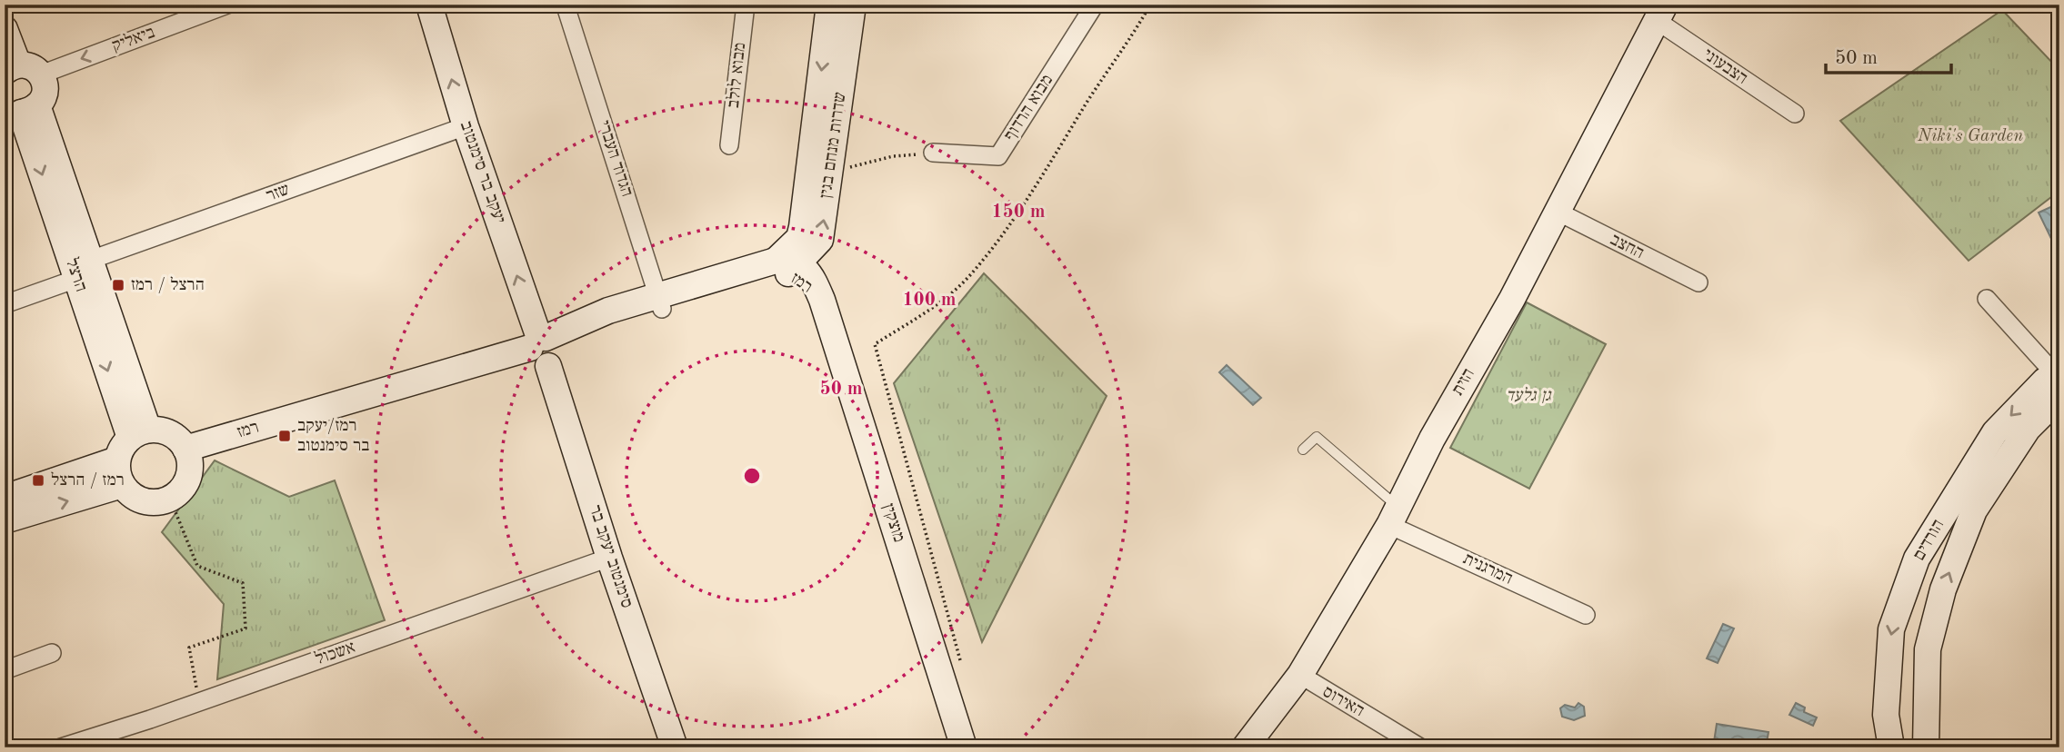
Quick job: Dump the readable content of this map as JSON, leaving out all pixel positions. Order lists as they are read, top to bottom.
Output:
{
  "streets": {
    "street": [
      "ביאליק",
      "הצבעוני",
      "מבוא לולב",
      "מבוא הרדוף",
      "שדרות מנחם בגין",
      "הגדוד העברי",
      "יעקב בר סימנטוב",
      "שזר",
      "החצב",
      "הרצל",
      "רמז",
      "הזית",
      "מוצקין",
      "הורדים",
      "סימנטוב יעקב בר",
      "המרגנית",
      "אשכול",
      "האירוס"
    ]
  },
  "crossings": [
    ["הצבעוני", "הזית"],
    ["שדרות מנחם בגין", "רמז"],
    ["הגדוד העברי", "רמז"],
    ["יעקב בר סימנטוב", "שזר"],
    ["יעקב בר סימנטוב", "רמז"],
    ["יעקב בר סימנטוב", "סימנטוב יעקב בר"],
    ["שזר", "הרצל"],
    ["החצב", "הזית"],
    ["הרצל", "רמז"],
    ["רמז", "מוצקין"],
    ["רמז", "סימנטוב יעקב בר"],
    ["הזית", "המרגנית"],
    ["הזית", "האירוס"],
    ["סימנטוב יעקב בר", "אשכול"]
  ],
  "one_way": ["ביאליק", "יעקב בר סימנטוב"],
  "parks": ["Niki's Garden", "גן גלעד"],
  "places": {
    "transit": ["הרצל / רמז", "רמז/יעקב בר סימנטוב", "רמז / הרצל"]
  },
  "scale_bar": "50 m",
  "rings": ["150 m", "100 m", "50 m"]
}
